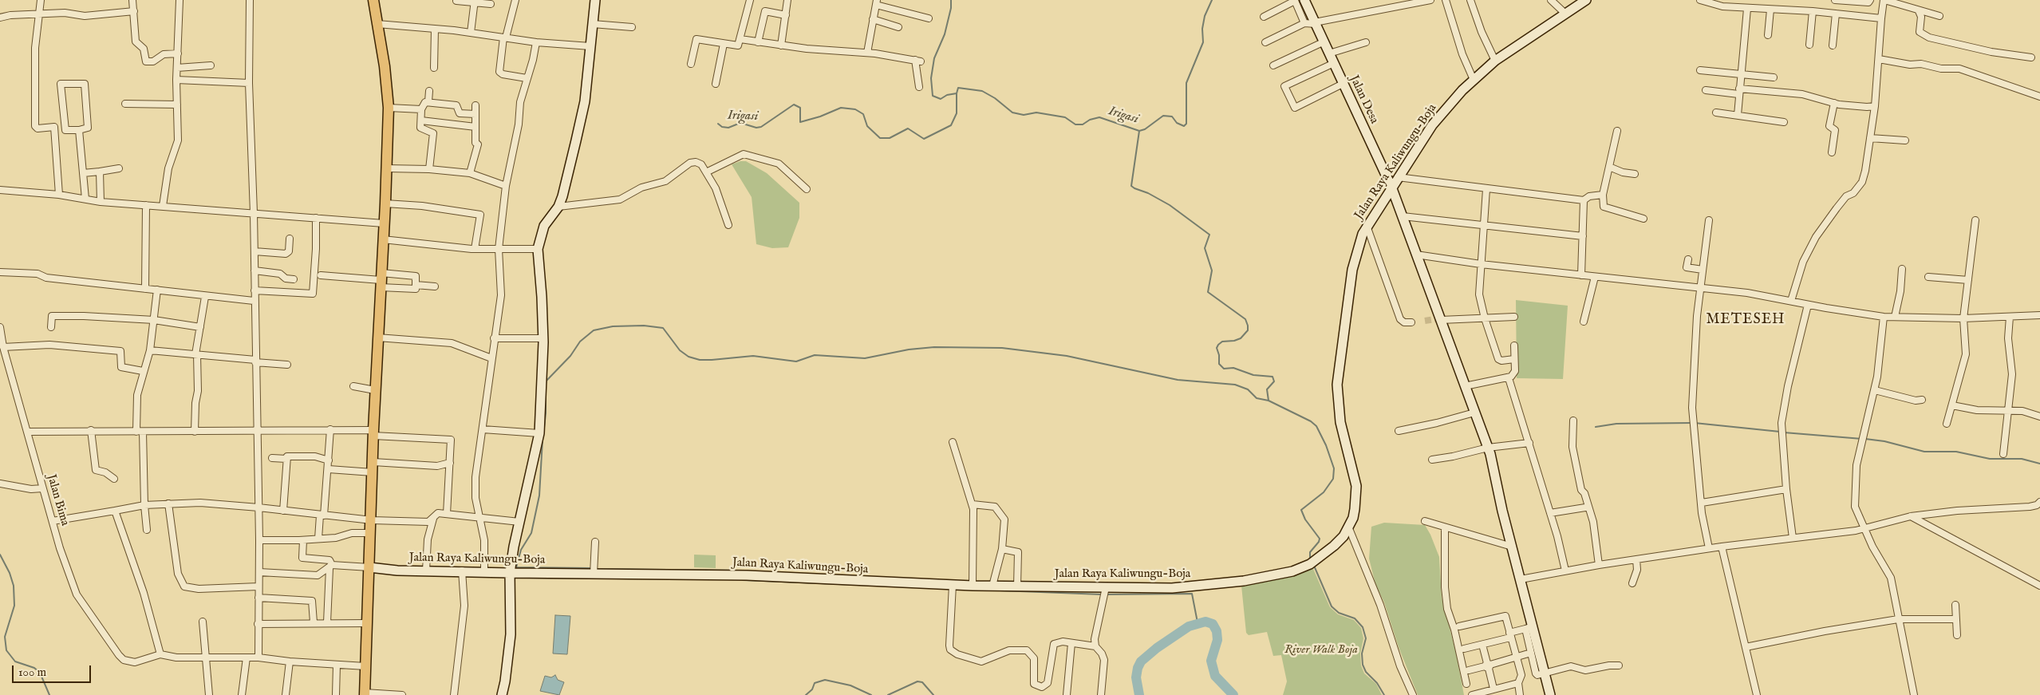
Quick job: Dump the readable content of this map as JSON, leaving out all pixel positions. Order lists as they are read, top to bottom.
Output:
{
  "streets": {
    "main road": ["Jalan Desa", "Jalan Raya Kaliwungu-Boja"],
    "street": ["Jalan Bima"]
  },
  "crossings": [
    ["Jalan Desa", "Jalan Raya Kaliwungu-Boja"]
  ],
  "districts": ["METESEH"],
  "water": ["Irigasi"],
  "parks": ["River Walk Boja"],
  "scale_bar": "100 m"
}
